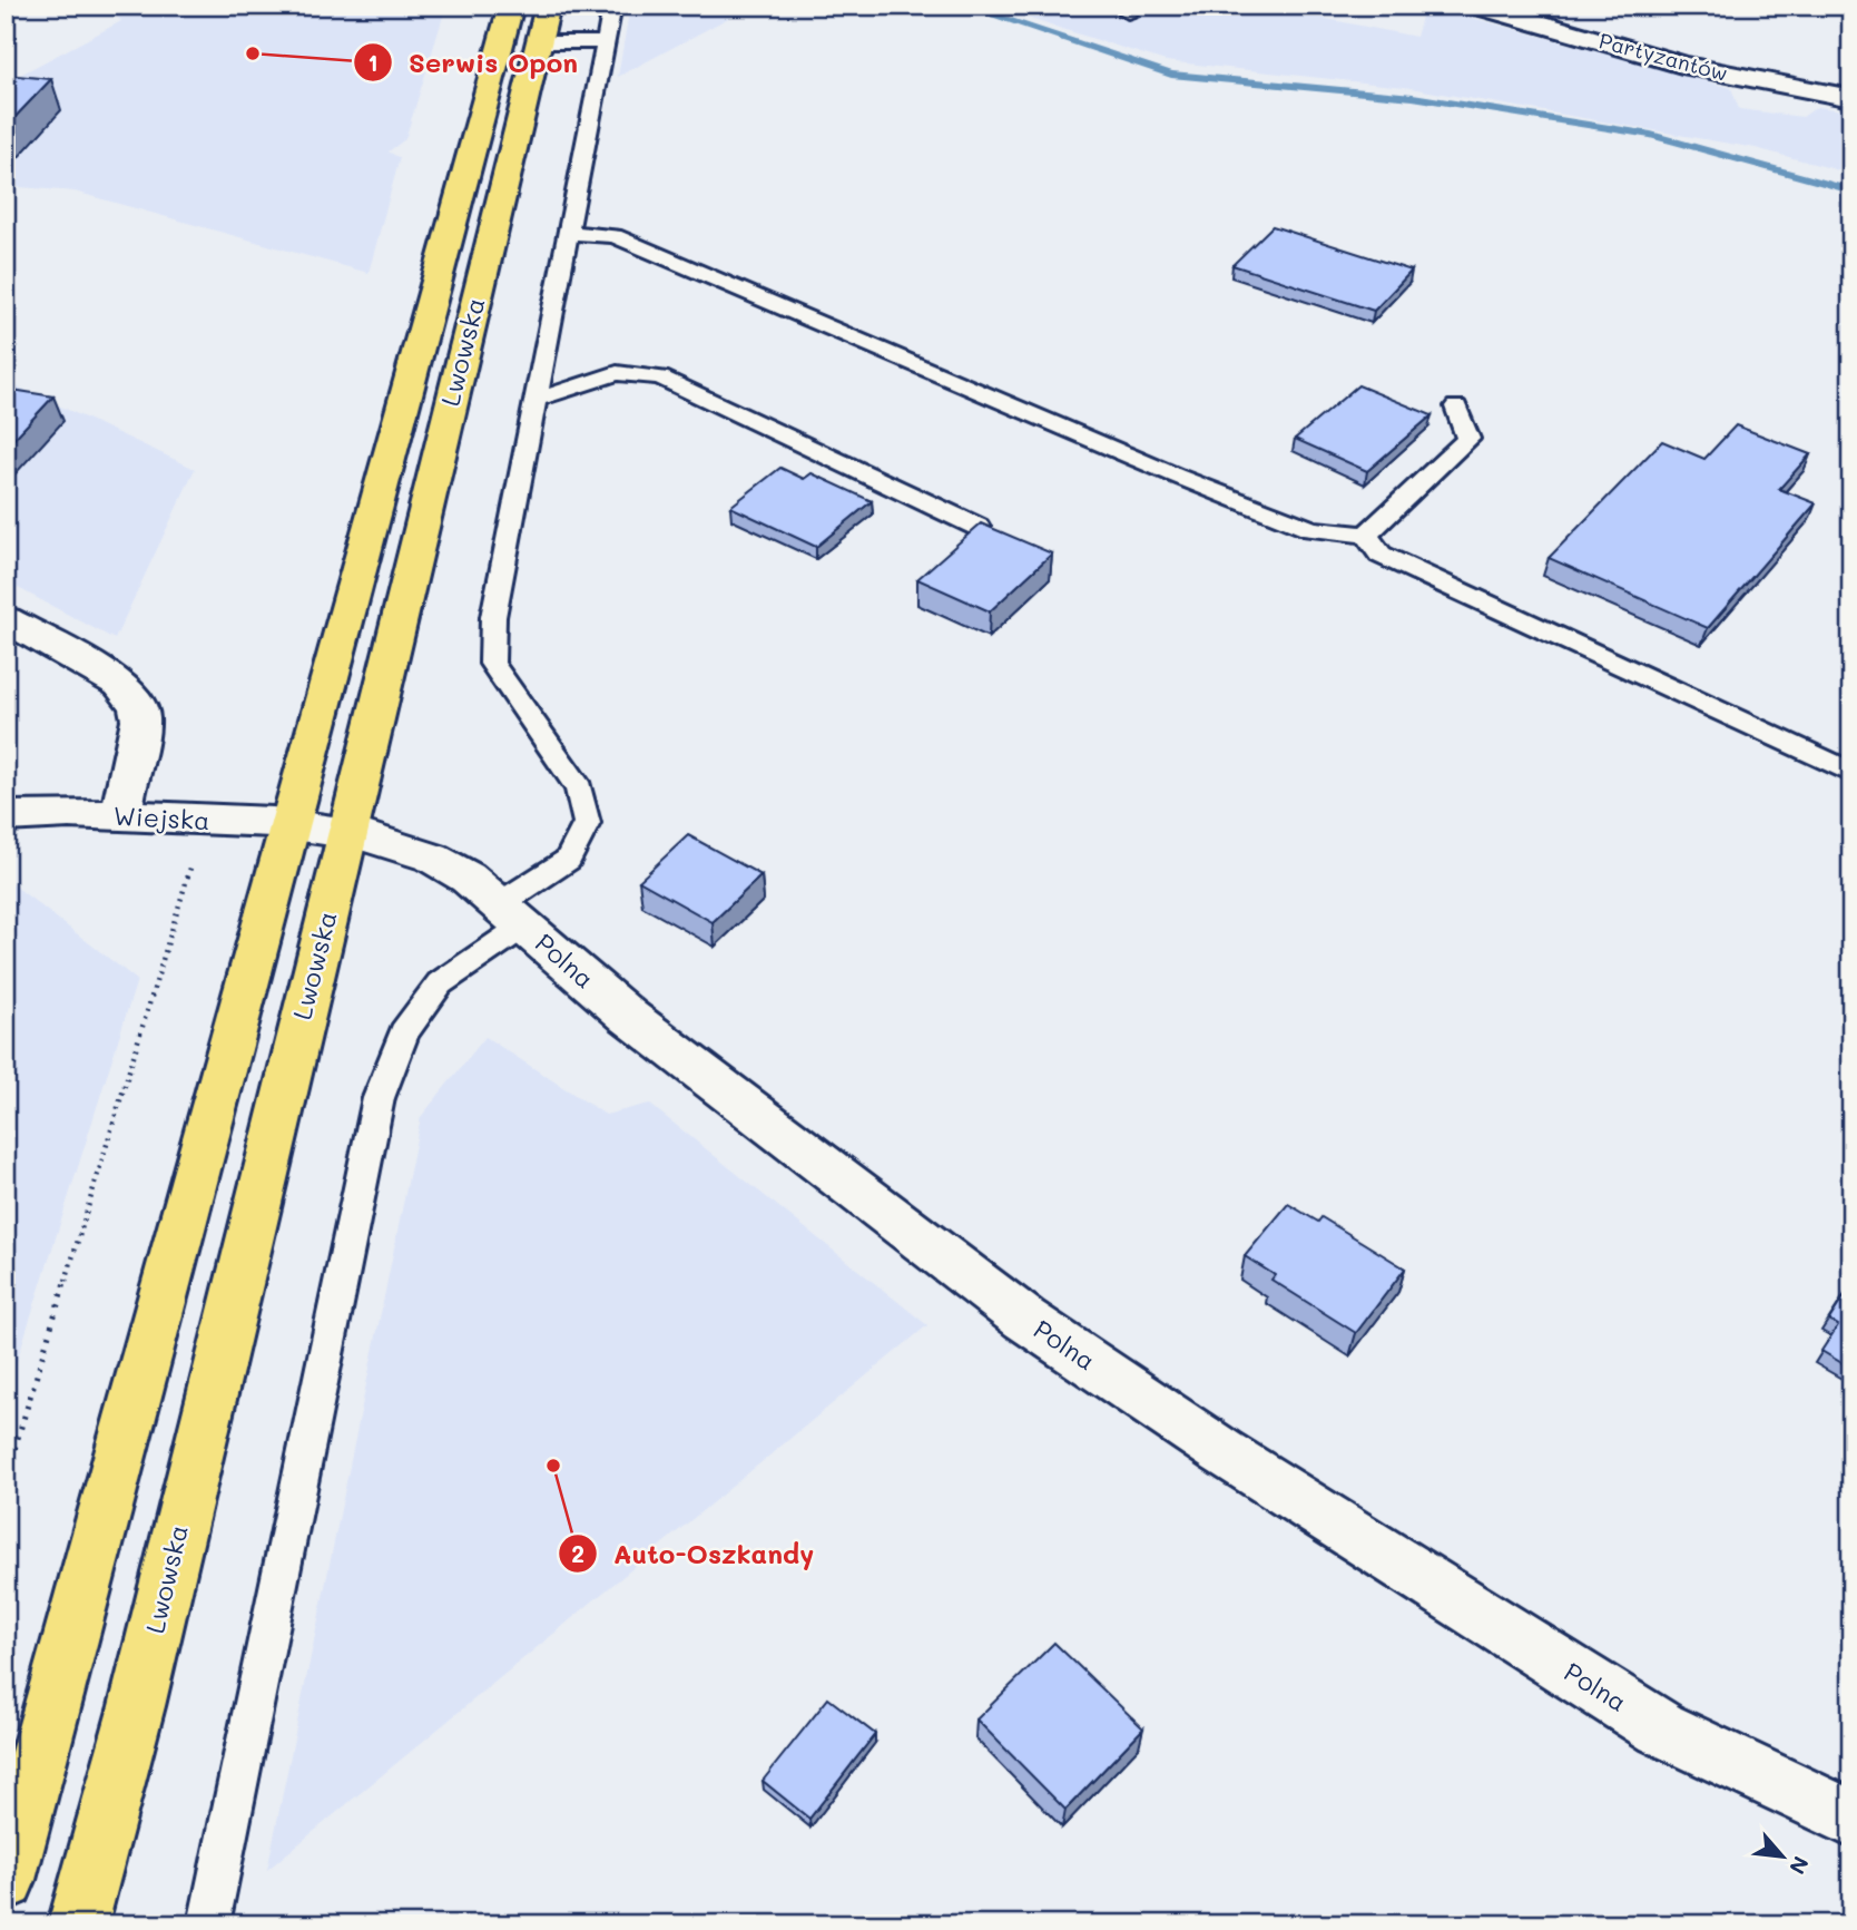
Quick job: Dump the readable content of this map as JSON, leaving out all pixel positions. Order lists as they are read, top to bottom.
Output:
{
  "streets": {
    "main road": ["Lwowska"],
    "street": ["Partyzantów", "Wiejska", "Polna"]
  },
  "crossings": [
    ["Lwowska", "Wiejska"],
    ["Lwowska", "Polna"],
    ["Wiejska", "Polna"]
  ],
  "places": ["Serwis Opon", "Auto-Oszkandy"],
  "north": "bottom right"
}
